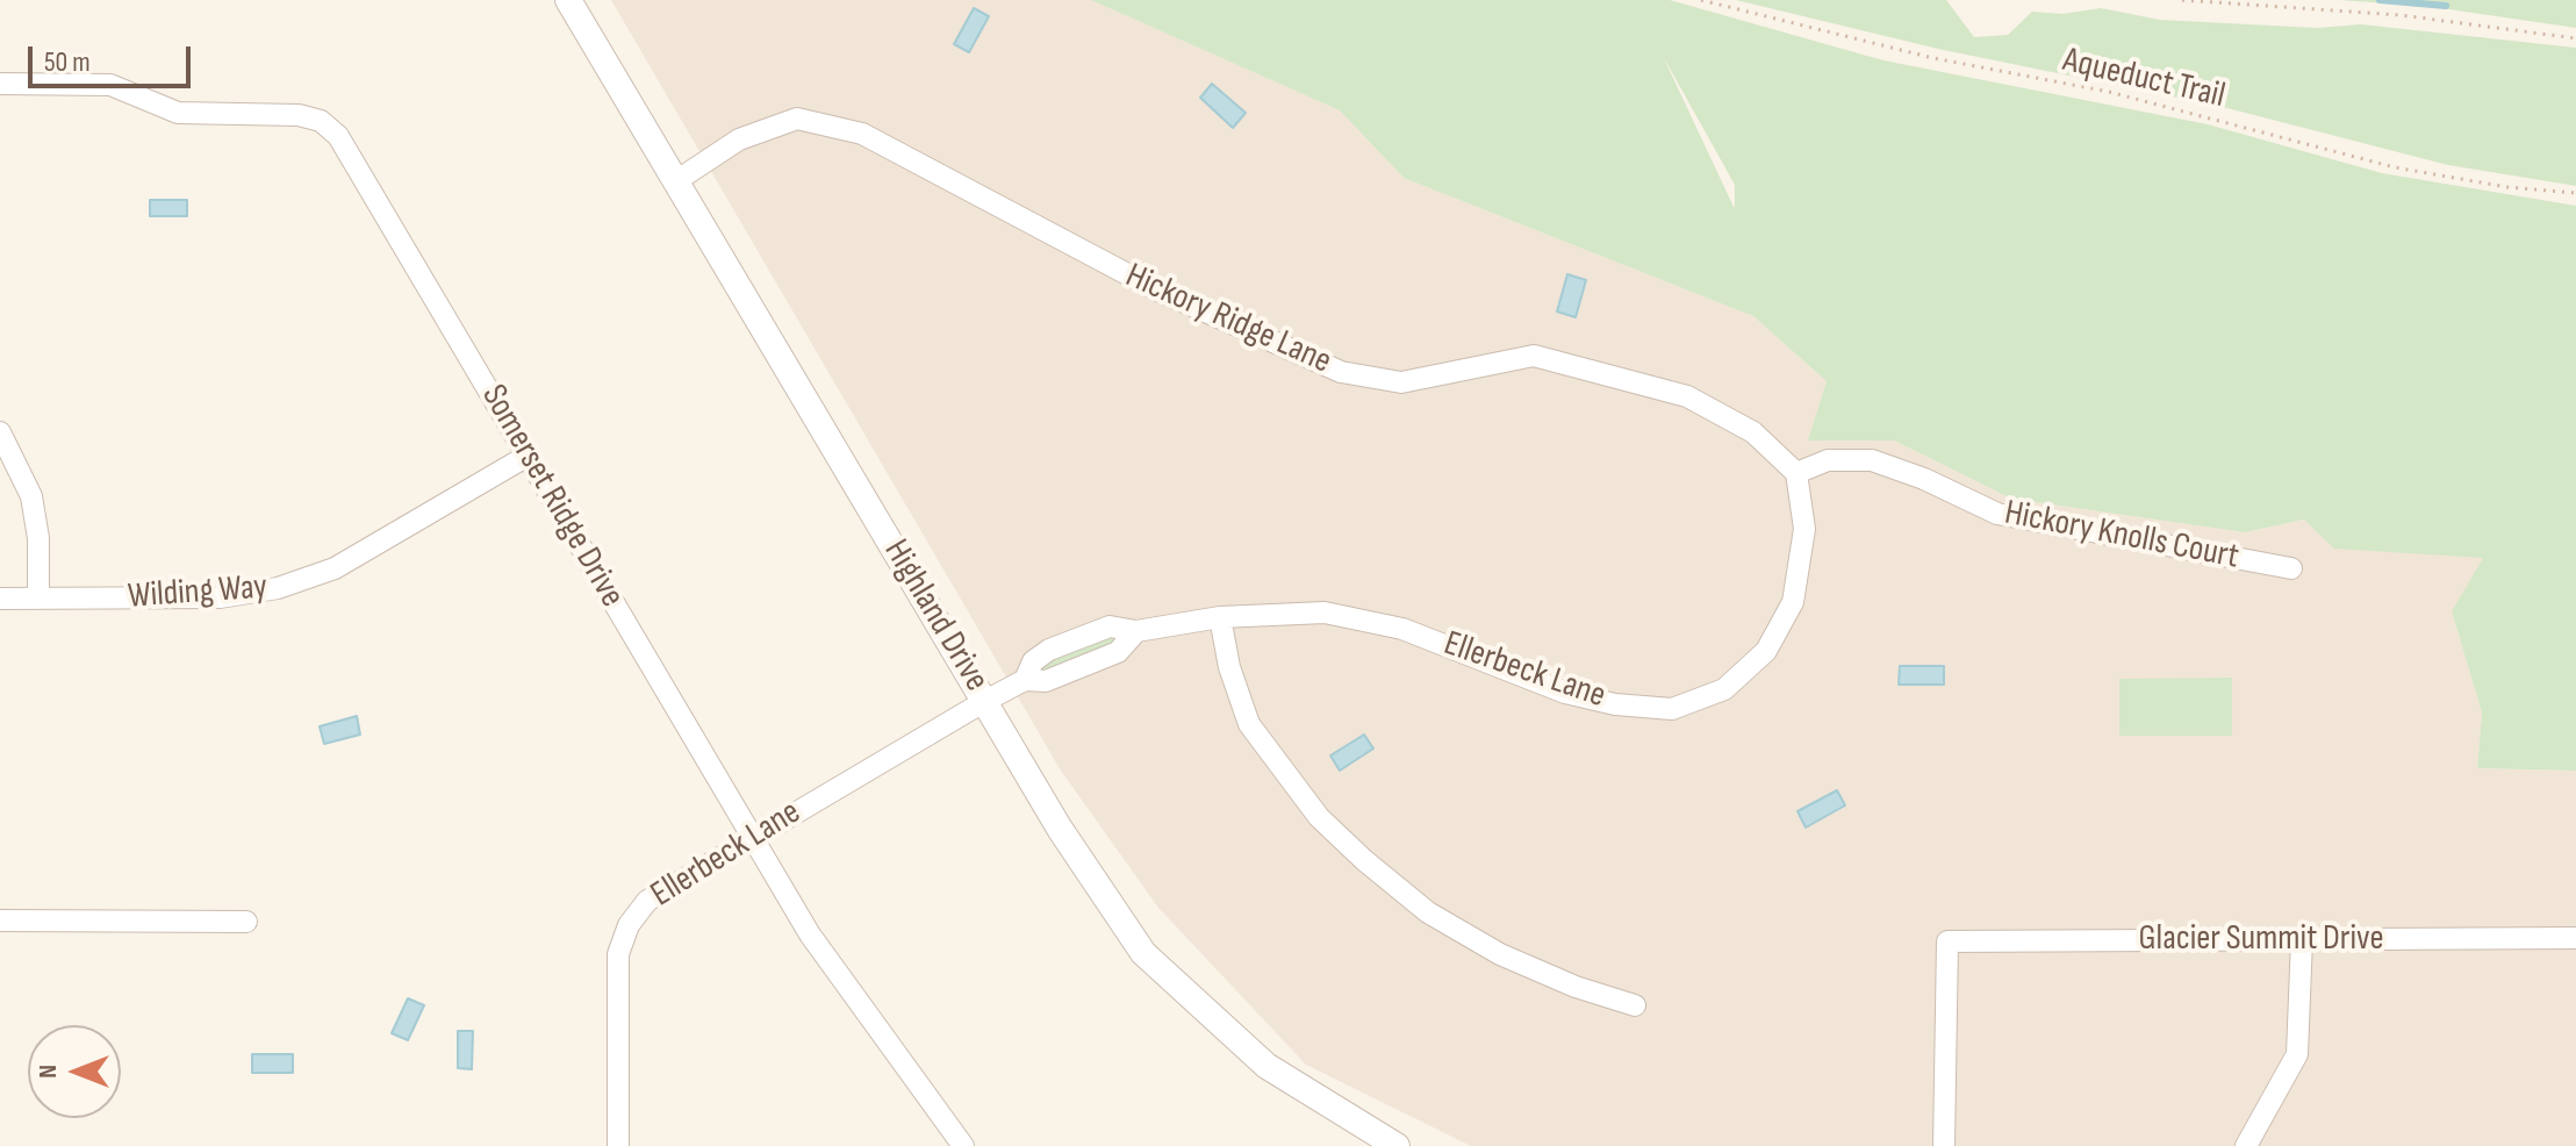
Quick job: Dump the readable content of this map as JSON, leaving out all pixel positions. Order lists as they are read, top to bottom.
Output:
{
  "streets": {
    "street": [
      "Hickory Ridge Lane",
      "Somerset Ridge Drive",
      "Hickory Knolls Court",
      "Wilding Way",
      "Highland Drive",
      "Ellerbeck Lane",
      "Glacier Summit Drive"
    ],
    "path": ["Aqueduct Trail"]
  },
  "crossings": [
    ["Hickory Ridge Lane", "Hickory Knolls Court"],
    ["Hickory Ridge Lane", "Highland Drive"],
    ["Hickory Ridge Lane", "Ellerbeck Lane"],
    ["Somerset Ridge Drive", "Wilding Way"],
    ["Somerset Ridge Drive", "Ellerbeck Lane"],
    ["Hickory Knolls Court", "Ellerbeck Lane"],
    ["Highland Drive", "Ellerbeck Lane"]
  ],
  "scale_bar": "50 m",
  "north": "left"
}
